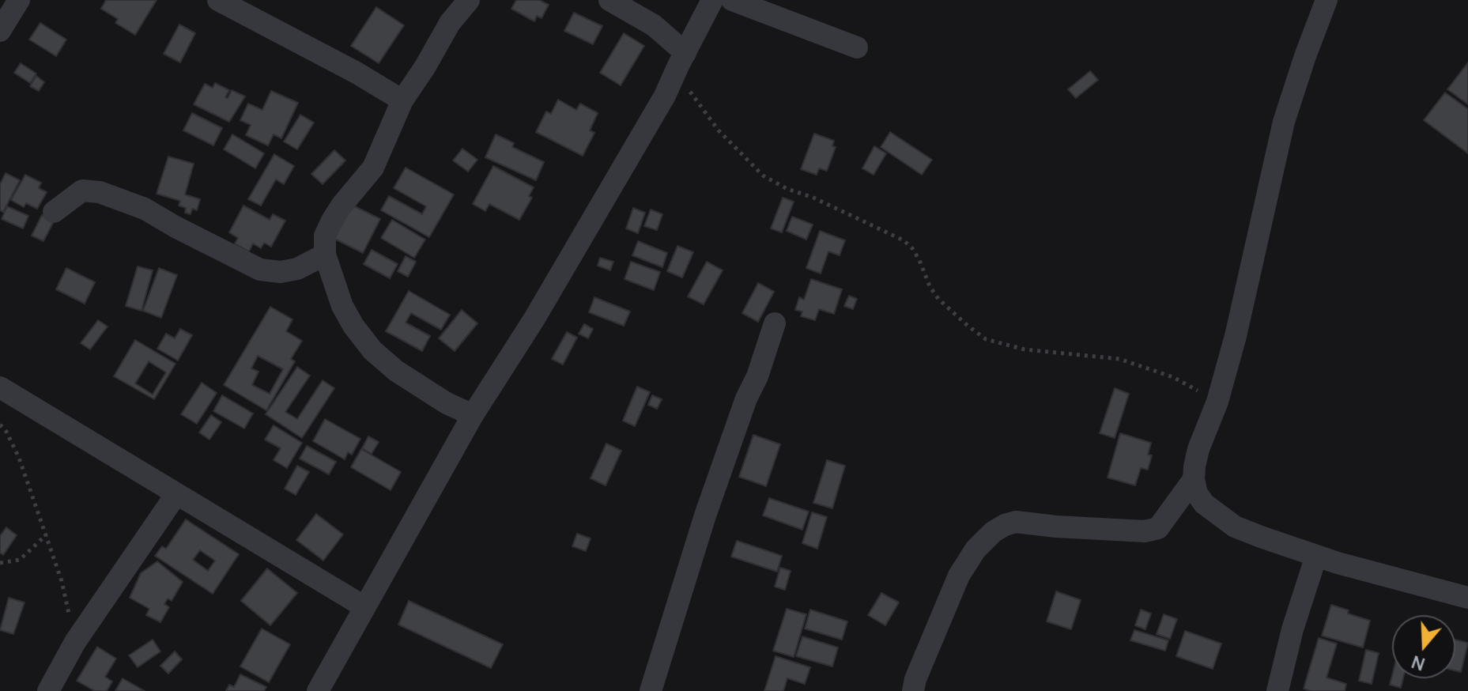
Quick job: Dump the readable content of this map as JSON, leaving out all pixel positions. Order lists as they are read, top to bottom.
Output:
{
  "north": "bottom"
}
